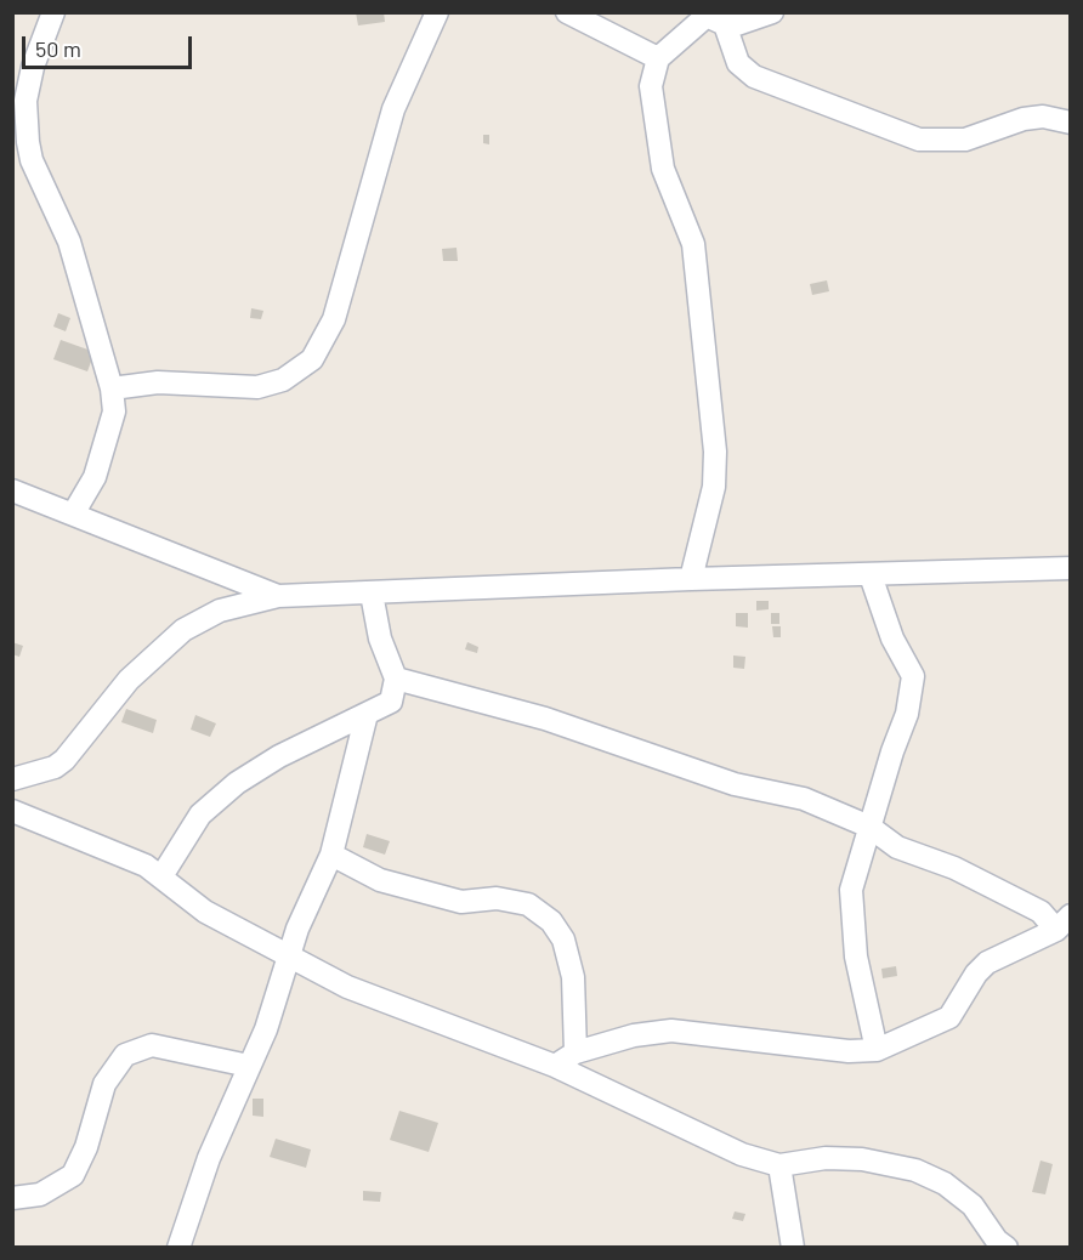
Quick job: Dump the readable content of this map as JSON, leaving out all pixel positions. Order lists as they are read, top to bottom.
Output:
{
  "scale_bar": "50 m"
}
